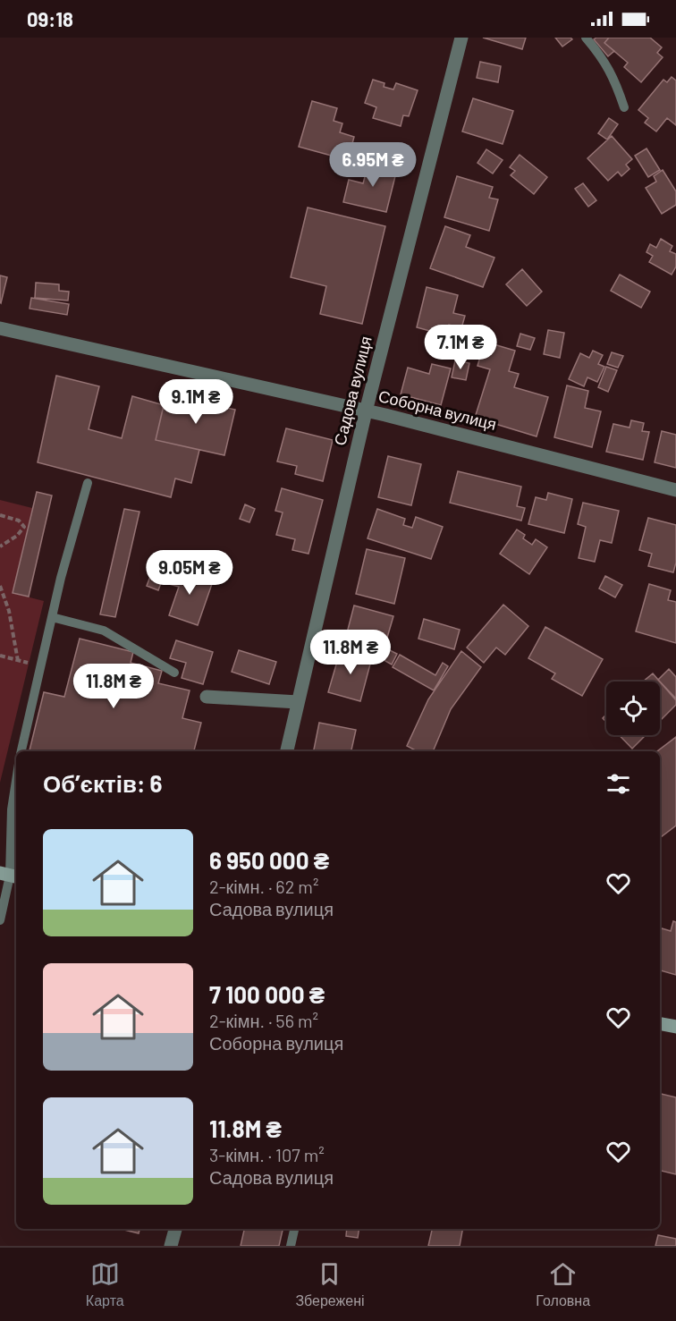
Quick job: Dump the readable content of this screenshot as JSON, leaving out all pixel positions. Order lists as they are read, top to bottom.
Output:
{
  "streets": {
    "street": ["Садова вулиця", "Соборна вулиця"]
  },
  "crossings": [
    ["Садова вулиця", "Соборна вулиця"]
  ],
  "page": {
    "status": "09:18",
    "price": [
      "6.95M ₴",
      "7.1M ₴",
      "9.1M ₴",
      "9.05M ₴",
      "11.8M ₴",
      "11.8M ₴"
    ],
    "heading": "Об’єктів: 6",
    "list": [
      {
        "name": "6 950 000 ₴",
        "note": "2-кімн. · 62 m² · Садова вулиця"
      },
      {
        "name": "7 100 000 ₴",
        "note": "2-кімн. · 56 m² · Соборна вулиця"
      },
      {
        "name": "11.8M ₴",
        "note": "3-кімн. · 107 m² · Садова вулиця"
      }
    ],
    "tabs": ["Карта", "Збережені", "Головна"]
  }
}
